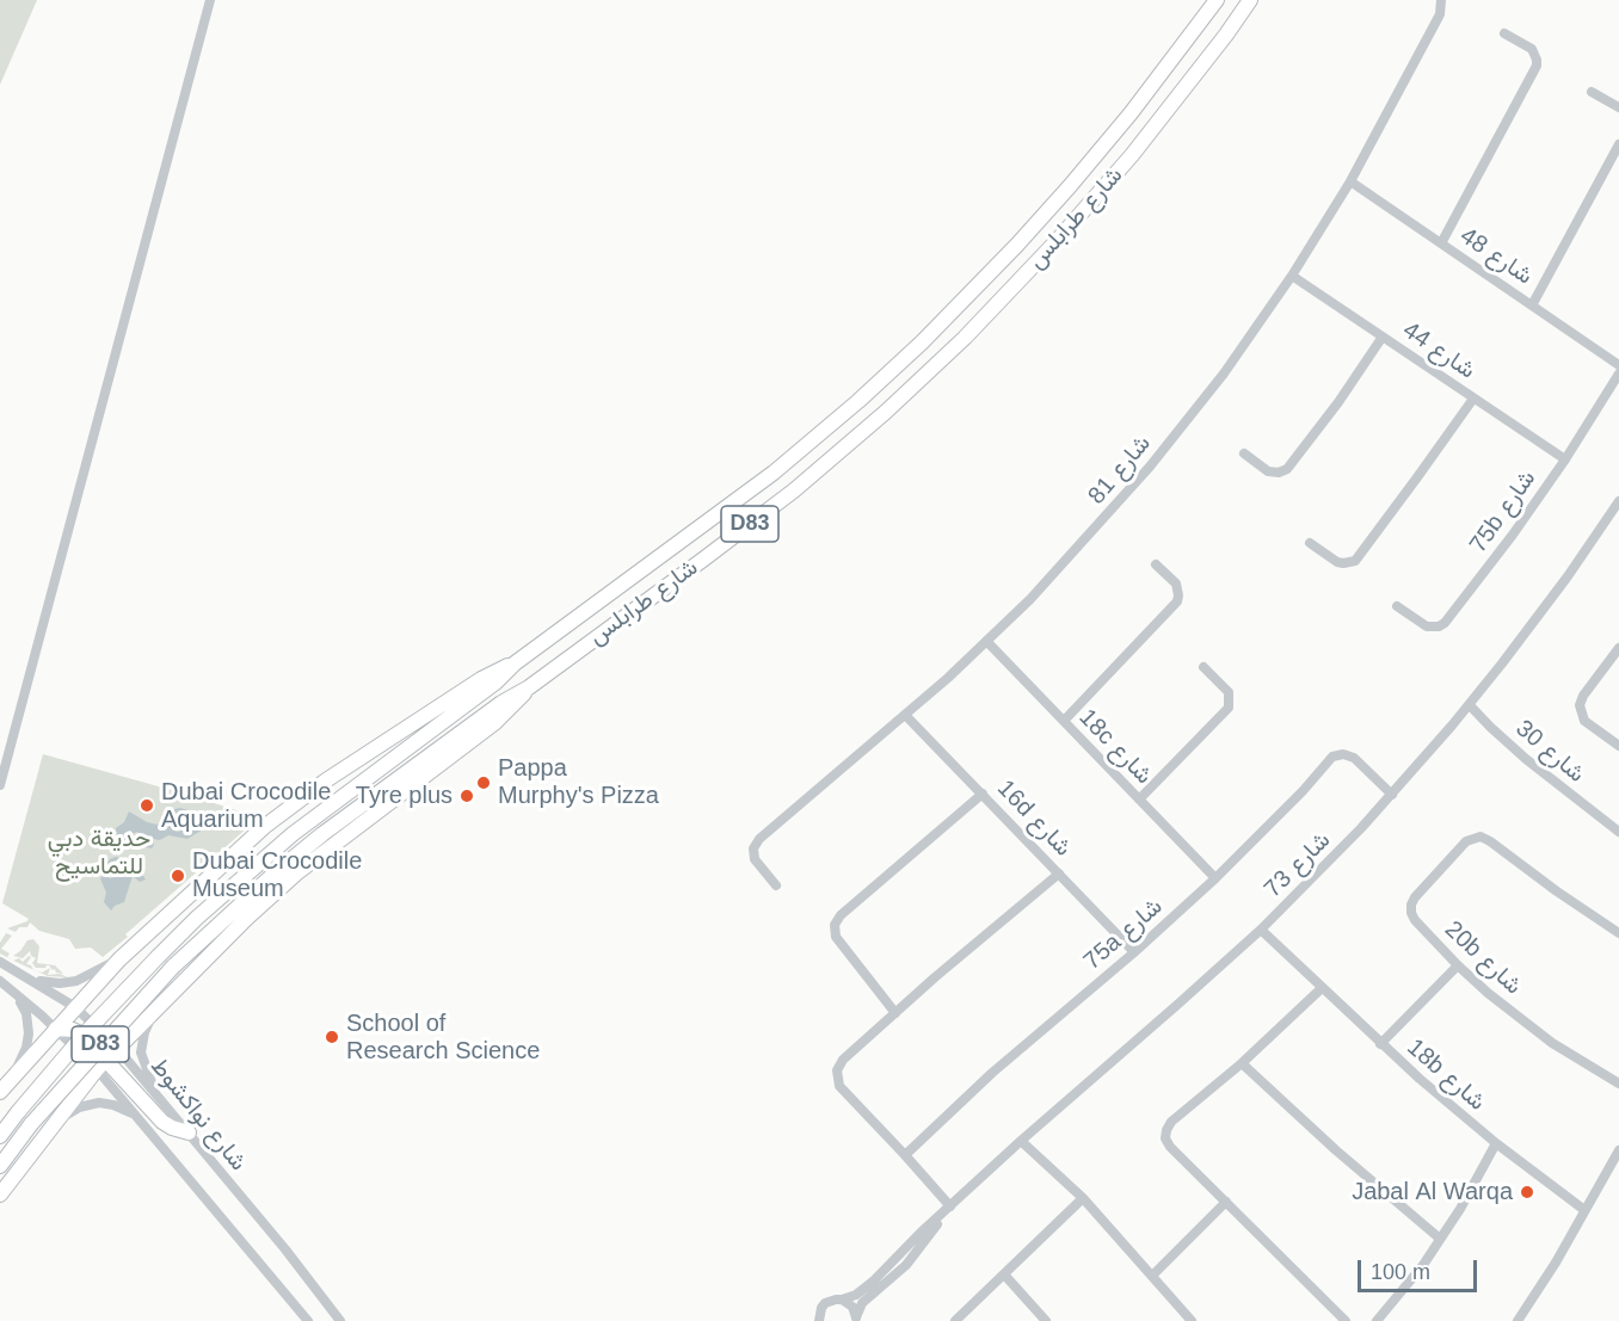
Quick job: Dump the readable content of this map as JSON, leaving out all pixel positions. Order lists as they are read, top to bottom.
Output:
{
  "streets": {
    "highway": ["شارع طرابلس", "D83"],
    "street": [
      "شارع 48",
      "شارع 44",
      "شارع 81",
      "75b شارع",
      "18c شارع",
      "شارع 30",
      "16d شارع",
      "شارع 73",
      "75a شارع",
      "20b شارع",
      "18b شارع",
      "شارع نواكشوط"
    ]
  },
  "crossings": [
    ["شارع 48", "شارع 81"],
    ["شارع 44", "شارع 81"],
    ["شارع 44", "75b شارع"],
    ["شارع 81", "18c شارع"],
    ["شارع 81", "16d شارع"],
    ["18c شارع", "75a شارع"],
    ["شارع 30", "شارع 73"],
    ["16d شارع", "75a شارع"],
    ["شارع 73", "75a شارع"],
    ["شارع 73", "18b شارع"]
  ],
  "parks": ["حديقة دبي للتماسيح"],
  "places": [
    "Pappa Murphy's Pizza",
    "Tyre plus",
    "Dubai Crocodile Aquarium",
    "Dubai Crocodile Museum",
    "School of Research Science",
    "Jabal Al Warqa"
  ],
  "scale_bar": "100 m"
}
